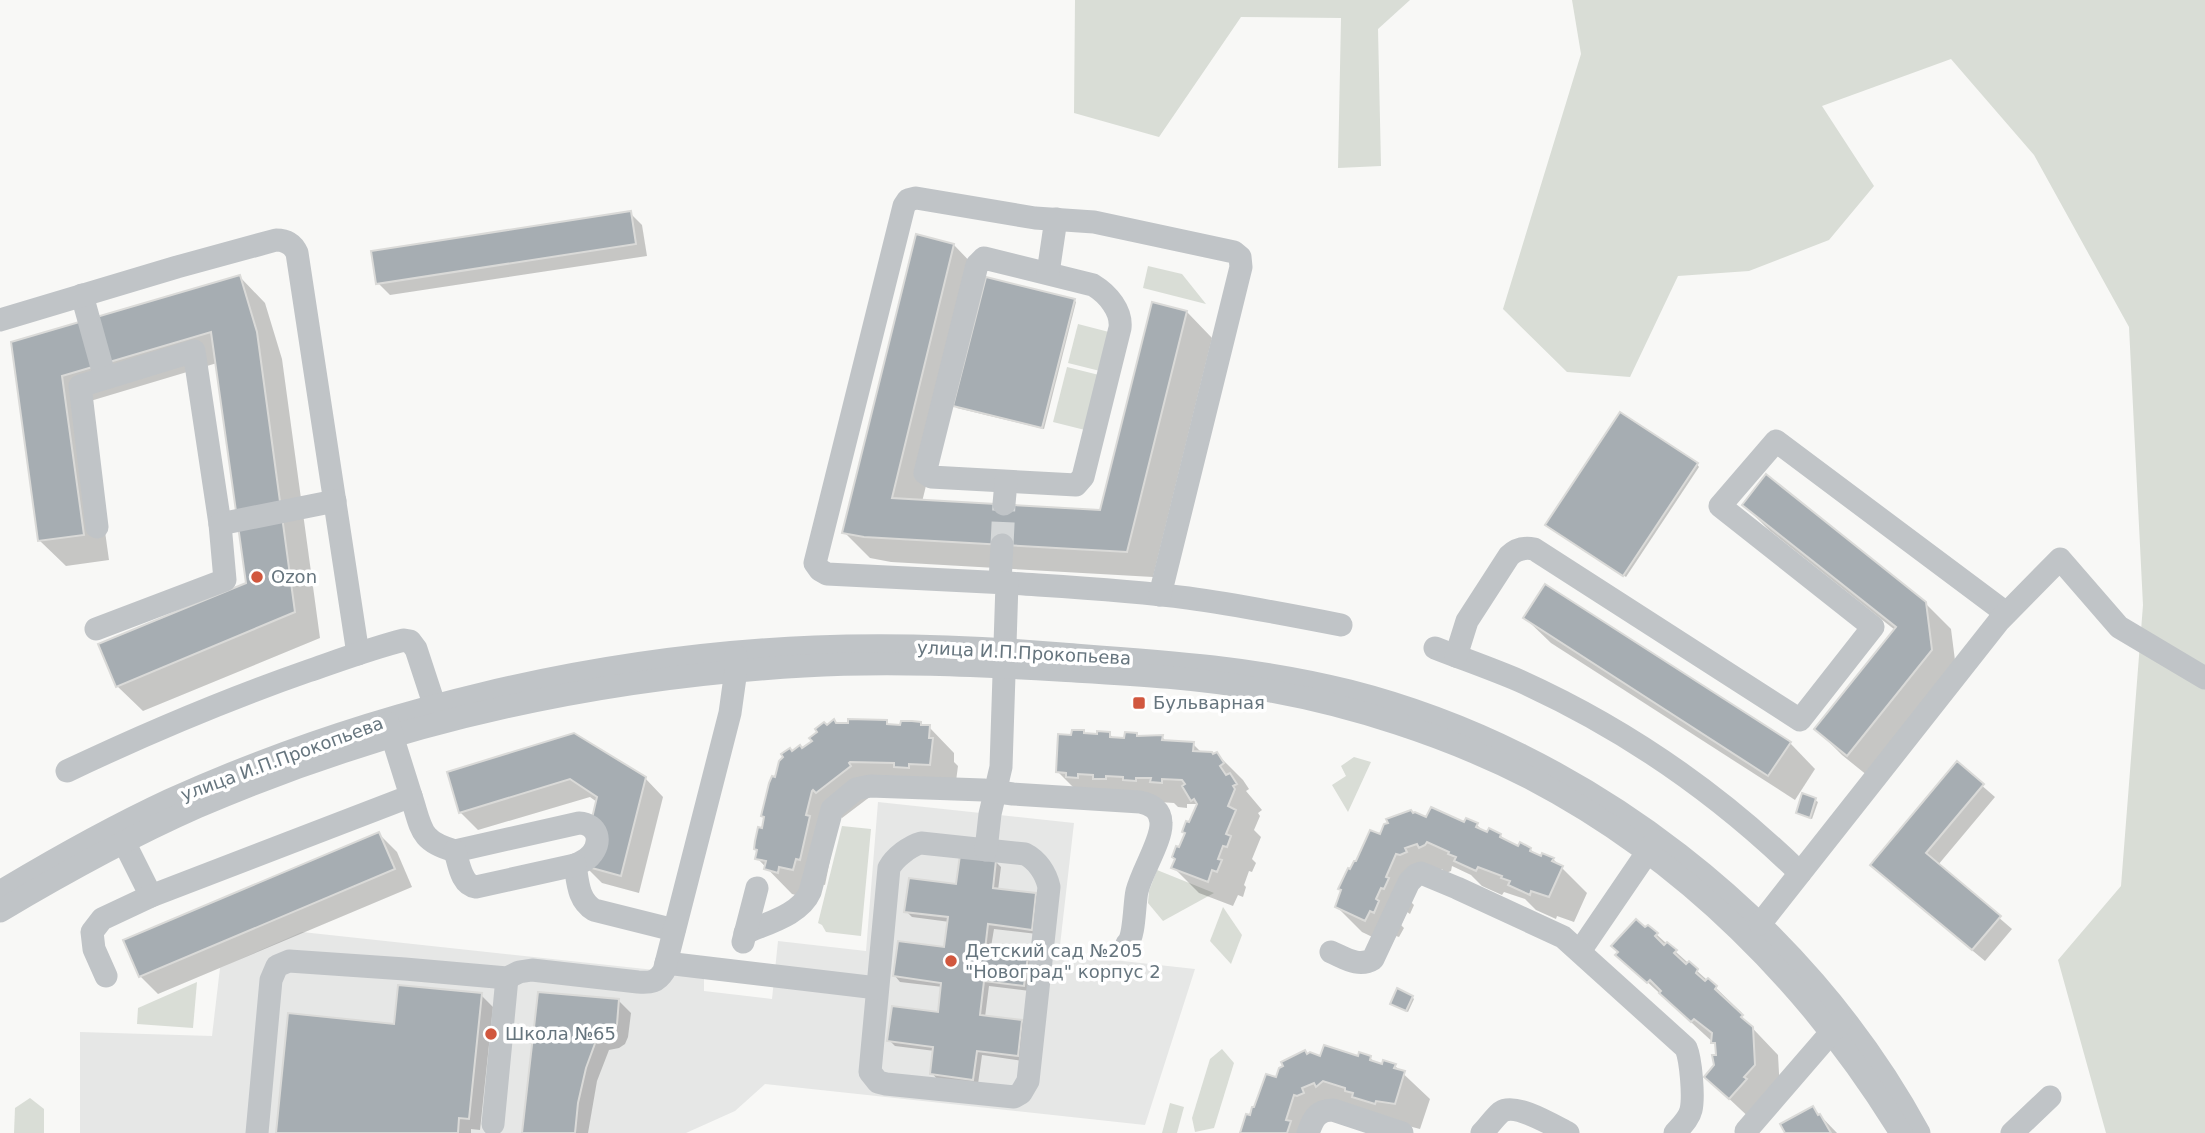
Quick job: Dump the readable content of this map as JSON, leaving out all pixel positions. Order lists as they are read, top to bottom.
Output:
{
  "streets": {
    "street": ["улица И.П.Прокопьева"]
  },
  "places": {
    "other": ["Ozon", "Детский сад №205 \"Новоград\" корпус 2", "Школа №65"],
    "transit": ["Бульварная"]
  }
}
